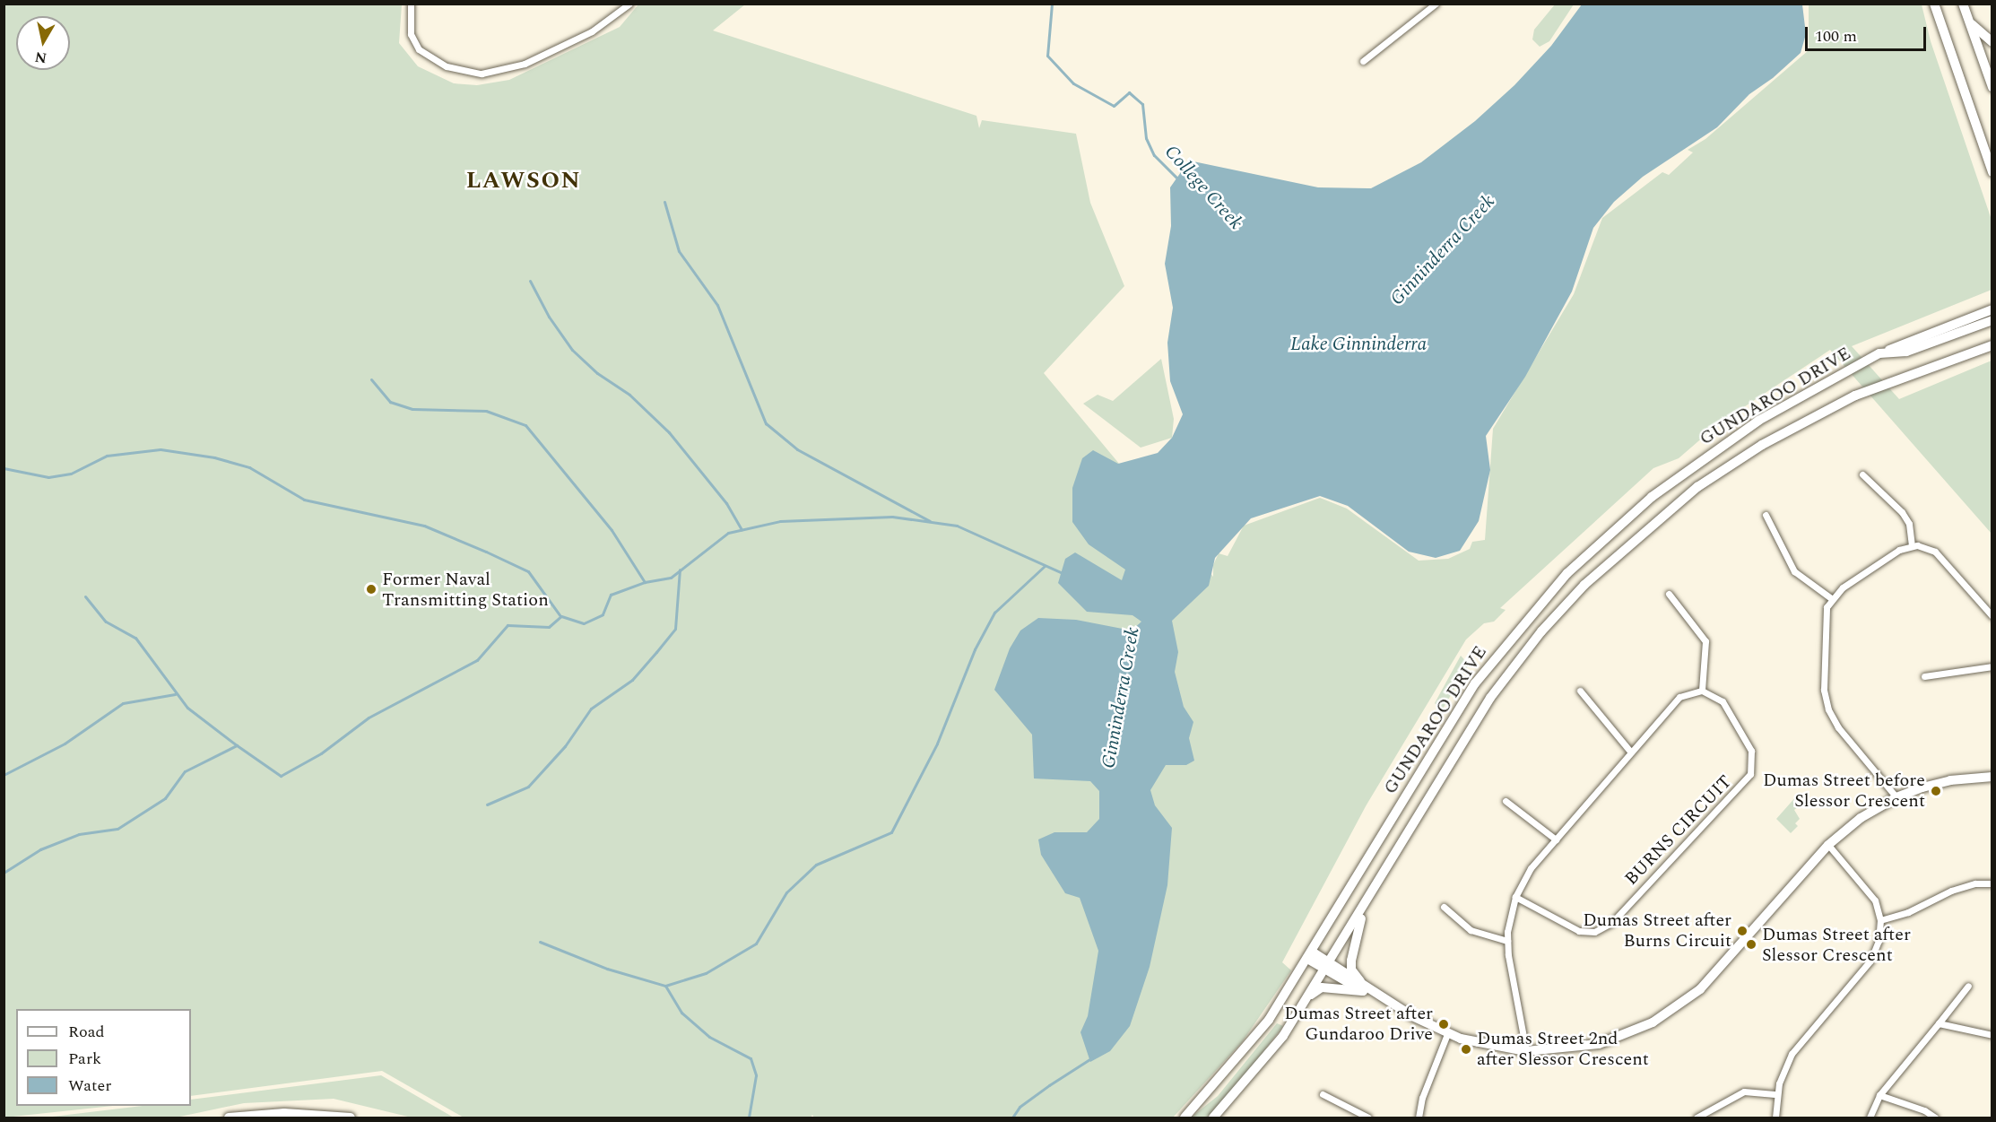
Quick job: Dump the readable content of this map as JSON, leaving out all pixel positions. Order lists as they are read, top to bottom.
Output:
{
  "streets": {
    "main road": ["GUNDAROO DRIVE"],
    "street": ["BURNS CIRCUIT"]
  },
  "districts": ["LAWSON"],
  "water": ["College Creek", "Ginninderra Creek", "Lake Ginninderra"],
  "places": [
    "Former Naval Transmitting Station",
    "Dumas Street before Slessor Crescent",
    "Dumas Street after Burns Circuit",
    "Dumas Street after Slessor Crescent",
    "Dumas Street after Gundaroo Drive",
    "Dumas Street 2nd after Slessor Crescent"
  ],
  "legend": ["Road", "Park", "Water"],
  "scale_bar": "100 m",
  "north": "bottom"
}
